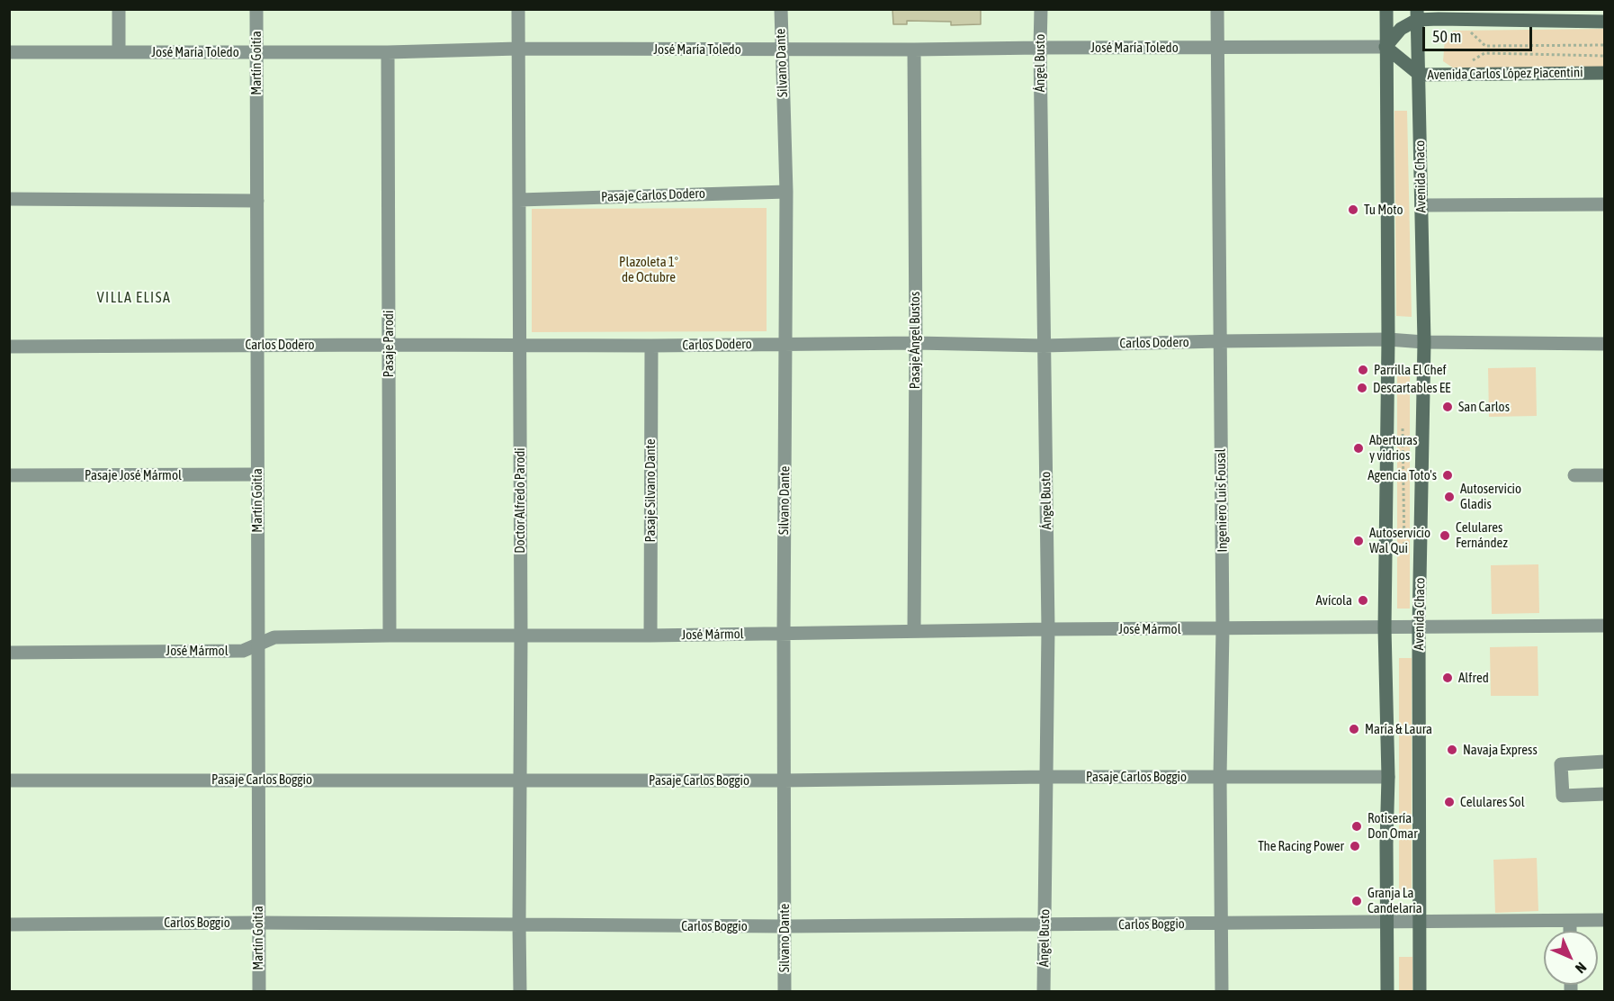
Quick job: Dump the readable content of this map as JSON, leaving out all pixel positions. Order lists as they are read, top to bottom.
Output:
{
  "streets": {
    "main road": ["Avenida Carlos López Piacentini", "Avenida Chaco"],
    "street": [
      "José María Toledo",
      "Martín Goitía",
      "Silvano Dante",
      "Ángel Busto",
      "Pasaje Carlos Dodero",
      "Pasaje Ángel Bustos",
      "Carlos Dodero",
      "Pasaje Parodi",
      "Pasaje José Mármol",
      "Pasaje Silvano Dante",
      "Doctor Alfredo Parodi",
      "Ingeniero Luis Fousal",
      "José Mármol",
      "Pasaje Carlos Boggio",
      "Carlos Boggio"
    ]
  },
  "crossings": [
    ["José María Toledo", "Martín Goitía"],
    ["José María Toledo", "Silvano Dante"],
    ["José María Toledo", "Ángel Busto"],
    ["José María Toledo", "Avenida Carlos López Piacentini"],
    ["José María Toledo", "Pasaje Ángel Bustos"],
    ["José María Toledo", "Pasaje Parodi"],
    ["José María Toledo", "Doctor Alfredo Parodi"],
    ["José María Toledo", "Ingeniero Luis Fousal"],
    ["Martín Goitía", "Carlos Dodero"],
    ["Martín Goitía", "Pasaje José Mármol"],
    ["Martín Goitía", "José Mármol"],
    ["Martín Goitía", "Pasaje Carlos Boggio"],
    ["Martín Goitía", "Carlos Boggio"],
    ["Silvano Dante", "Pasaje Carlos Dodero"],
    ["Silvano Dante", "Carlos Dodero"],
    ["Silvano Dante", "José Mármol"],
    ["Silvano Dante", "Pasaje Carlos Boggio"],
    ["Silvano Dante", "Carlos Boggio"],
    ["Ángel Busto", "Carlos Dodero"],
    ["Ángel Busto", "José Mármol"],
    ["Ángel Busto", "Pasaje Carlos Boggio"],
    ["Ángel Busto", "Carlos Boggio"],
    ["Avenida Carlos López Piacentini", "Avenida Chaco"],
    ["Avenida Chaco", "Carlos Dodero"],
    ["Avenida Chaco", "José Mármol"],
    ["Avenida Chaco", "Carlos Boggio"],
    ["Pasaje Carlos Dodero", "Doctor Alfredo Parodi"],
    ["Pasaje Ángel Bustos", "Carlos Dodero"],
    ["Pasaje Ángel Bustos", "José Mármol"],
    ["Carlos Dodero", "Pasaje Parodi"],
    ["Carlos Dodero", "Pasaje Silvano Dante"],
    ["Carlos Dodero", "Doctor Alfredo Parodi"],
    ["Carlos Dodero", "Ingeniero Luis Fousal"],
    ["Pasaje Parodi", "José Mármol"],
    ["Pasaje Silvano Dante", "José Mármol"],
    ["Doctor Alfredo Parodi", "José Mármol"],
    ["Doctor Alfredo Parodi", "Pasaje Carlos Boggio"],
    ["Doctor Alfredo Parodi", "Carlos Boggio"],
    ["Ingeniero Luis Fousal", "José Mármol"],
    ["Ingeniero Luis Fousal", "Pasaje Carlos Boggio"],
    ["Ingeniero Luis Fousal", "Carlos Boggio"]
  ],
  "districts": ["VILLA ELISA"],
  "parks": ["Plazoleta 1° de Octubre"],
  "places": [
    "Tu Moto",
    "Parrilla El Chef",
    "Descartables EE",
    "San Carlos",
    "Aberturas y vidrios",
    "Agencia Toto's",
    "Autoservicio Gladis",
    "Celulares Fernández",
    "Autoservicio Wal Qui",
    "Avícola",
    "Alfred",
    "María & Laura",
    "Navaja Express",
    "Celulares Sol",
    "Rotisería Don Omar",
    "The Racing Power",
    "Granja La Candelaria"
  ],
  "scale_bar": "50 m",
  "north": "bottom right"
}
